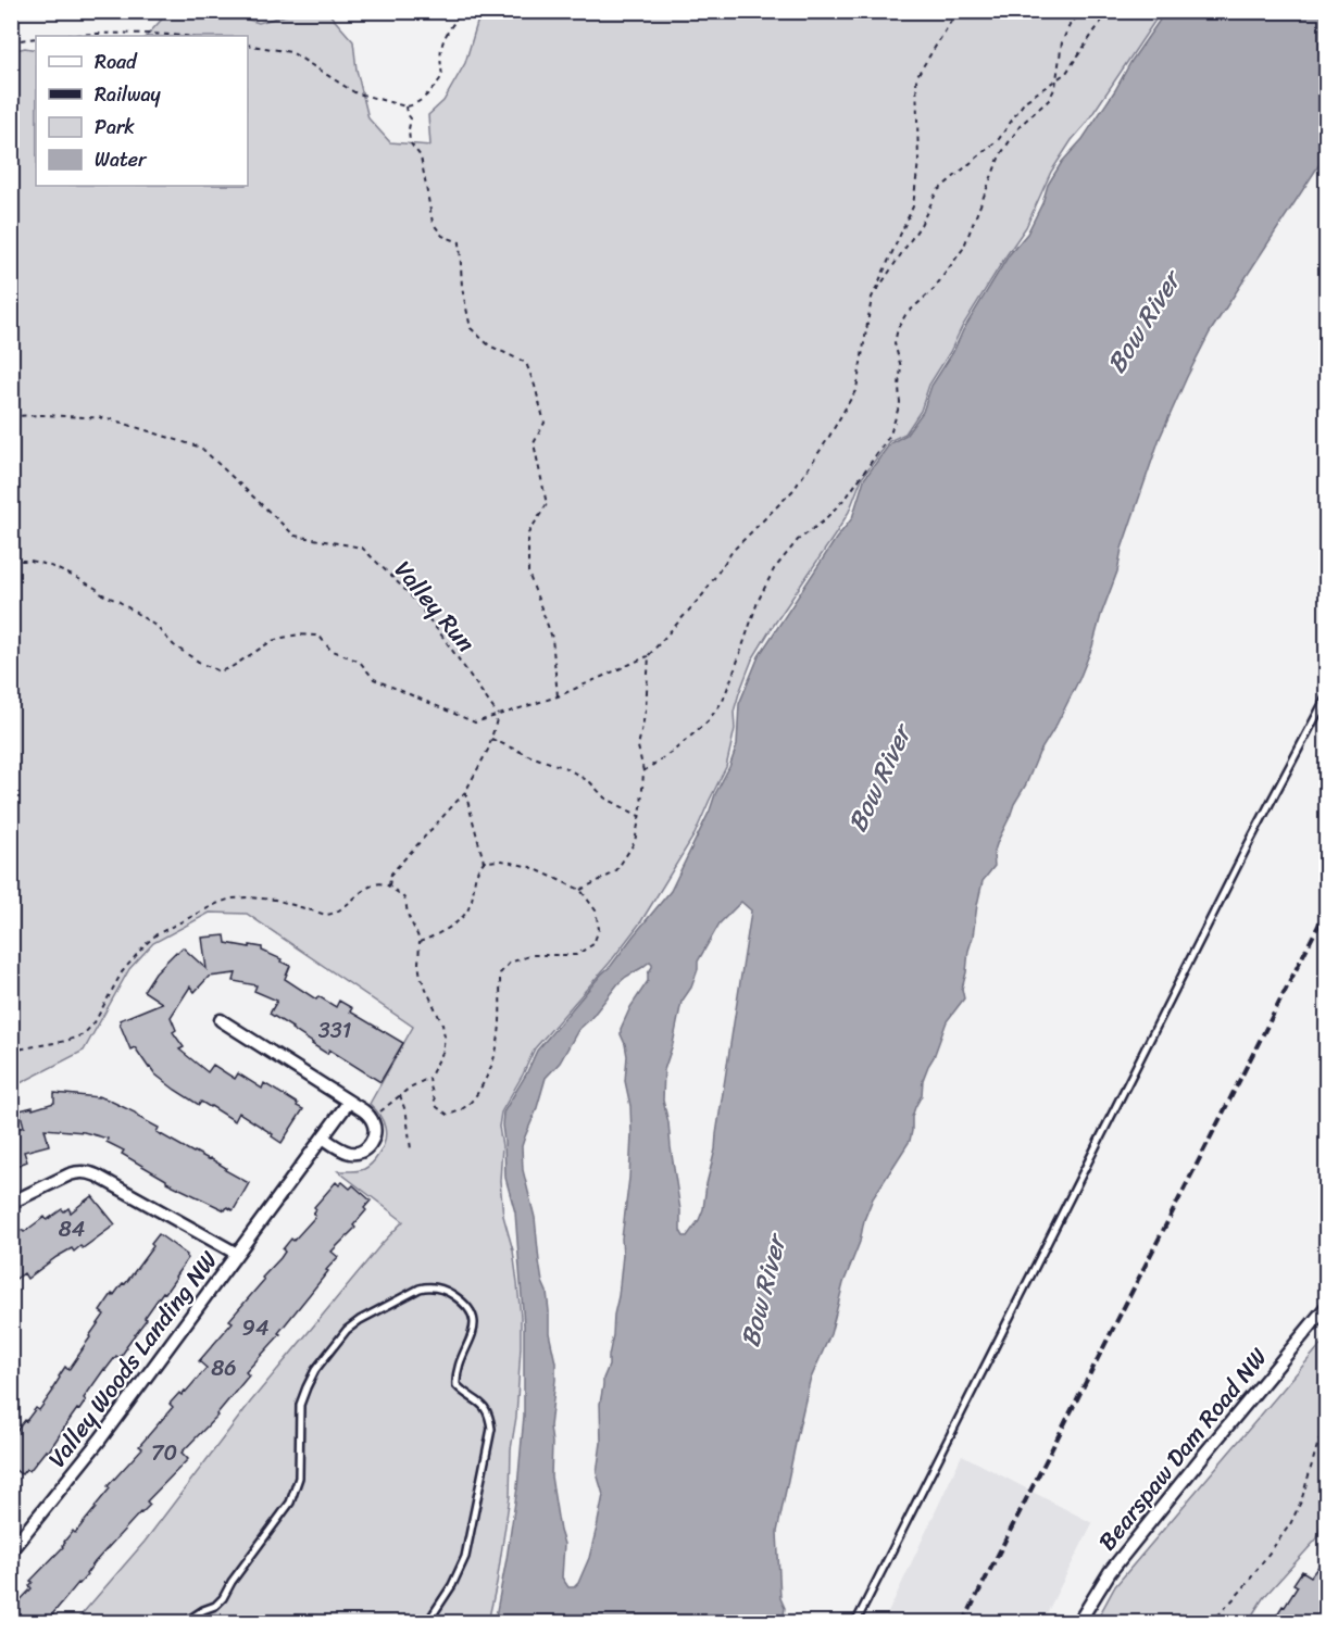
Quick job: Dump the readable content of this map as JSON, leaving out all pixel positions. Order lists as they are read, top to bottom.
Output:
{
  "streets": {
    "street": ["Valley Woods Landing NW", "Bearspaw Dam Road NW"],
    "path": ["Valley Run"]
  },
  "water": ["Bow River"],
  "house_numbers": [
    "331",
    "84",
    "94",
    "86",
    "70"
  ],
  "legend": [
    "Road",
    "Railway",
    "Park",
    "Water"
  ]
}
